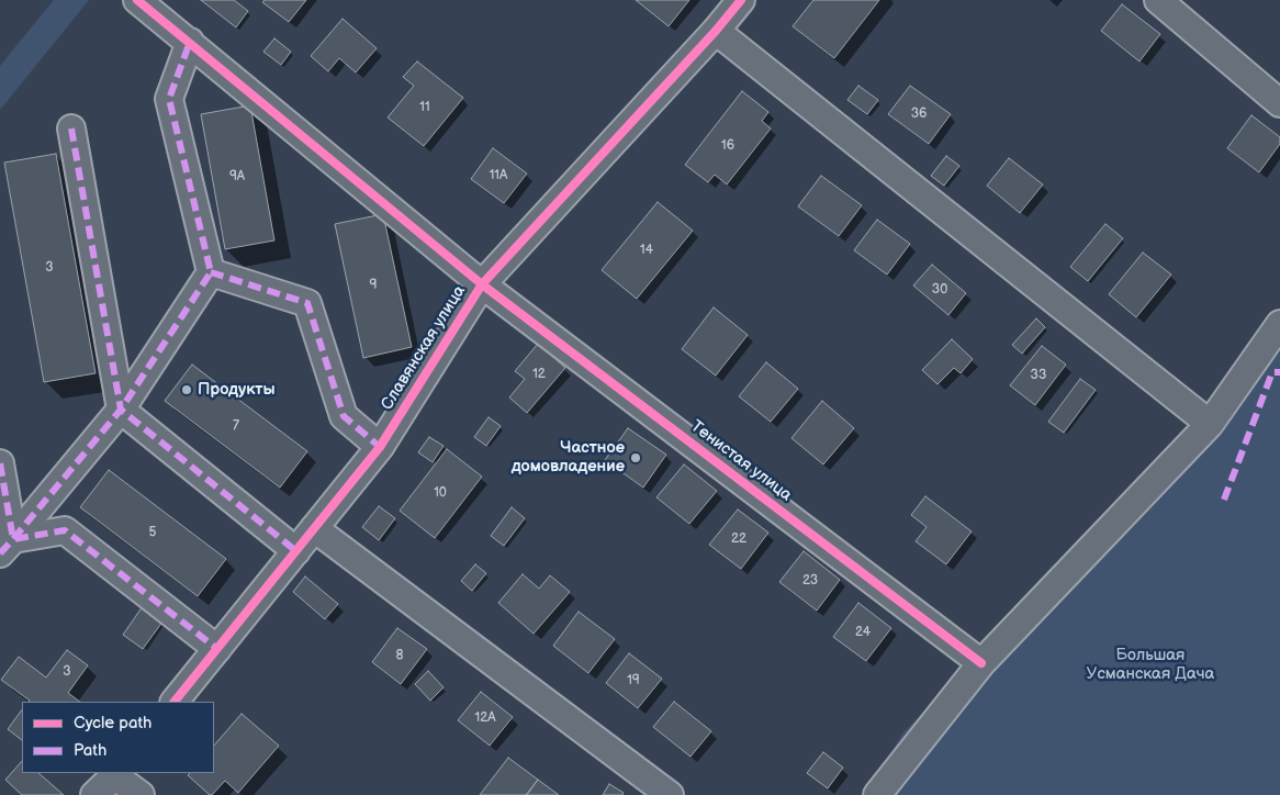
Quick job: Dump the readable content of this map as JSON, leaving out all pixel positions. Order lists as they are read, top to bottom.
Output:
{
  "streets": {
    "street": ["Славянская улица", "Тенистая улица"]
  },
  "crossings": [
    ["Славянская улица", "Тенистая улица"]
  ],
  "parks": ["Большая Усманская Дача"],
  "places": ["Продукты", "Частное домовладение"],
  "house_numbers": [
    "11",
    "36",
    "16",
    "11А",
    "9А",
    "14",
    "3",
    "9",
    "30",
    "12",
    "33",
    "7",
    "10",
    "5",
    "22",
    "23",
    "24",
    "8",
    "3",
    "19",
    "12А"
  ],
  "legend": ["Cycle path", "Path"]
}
